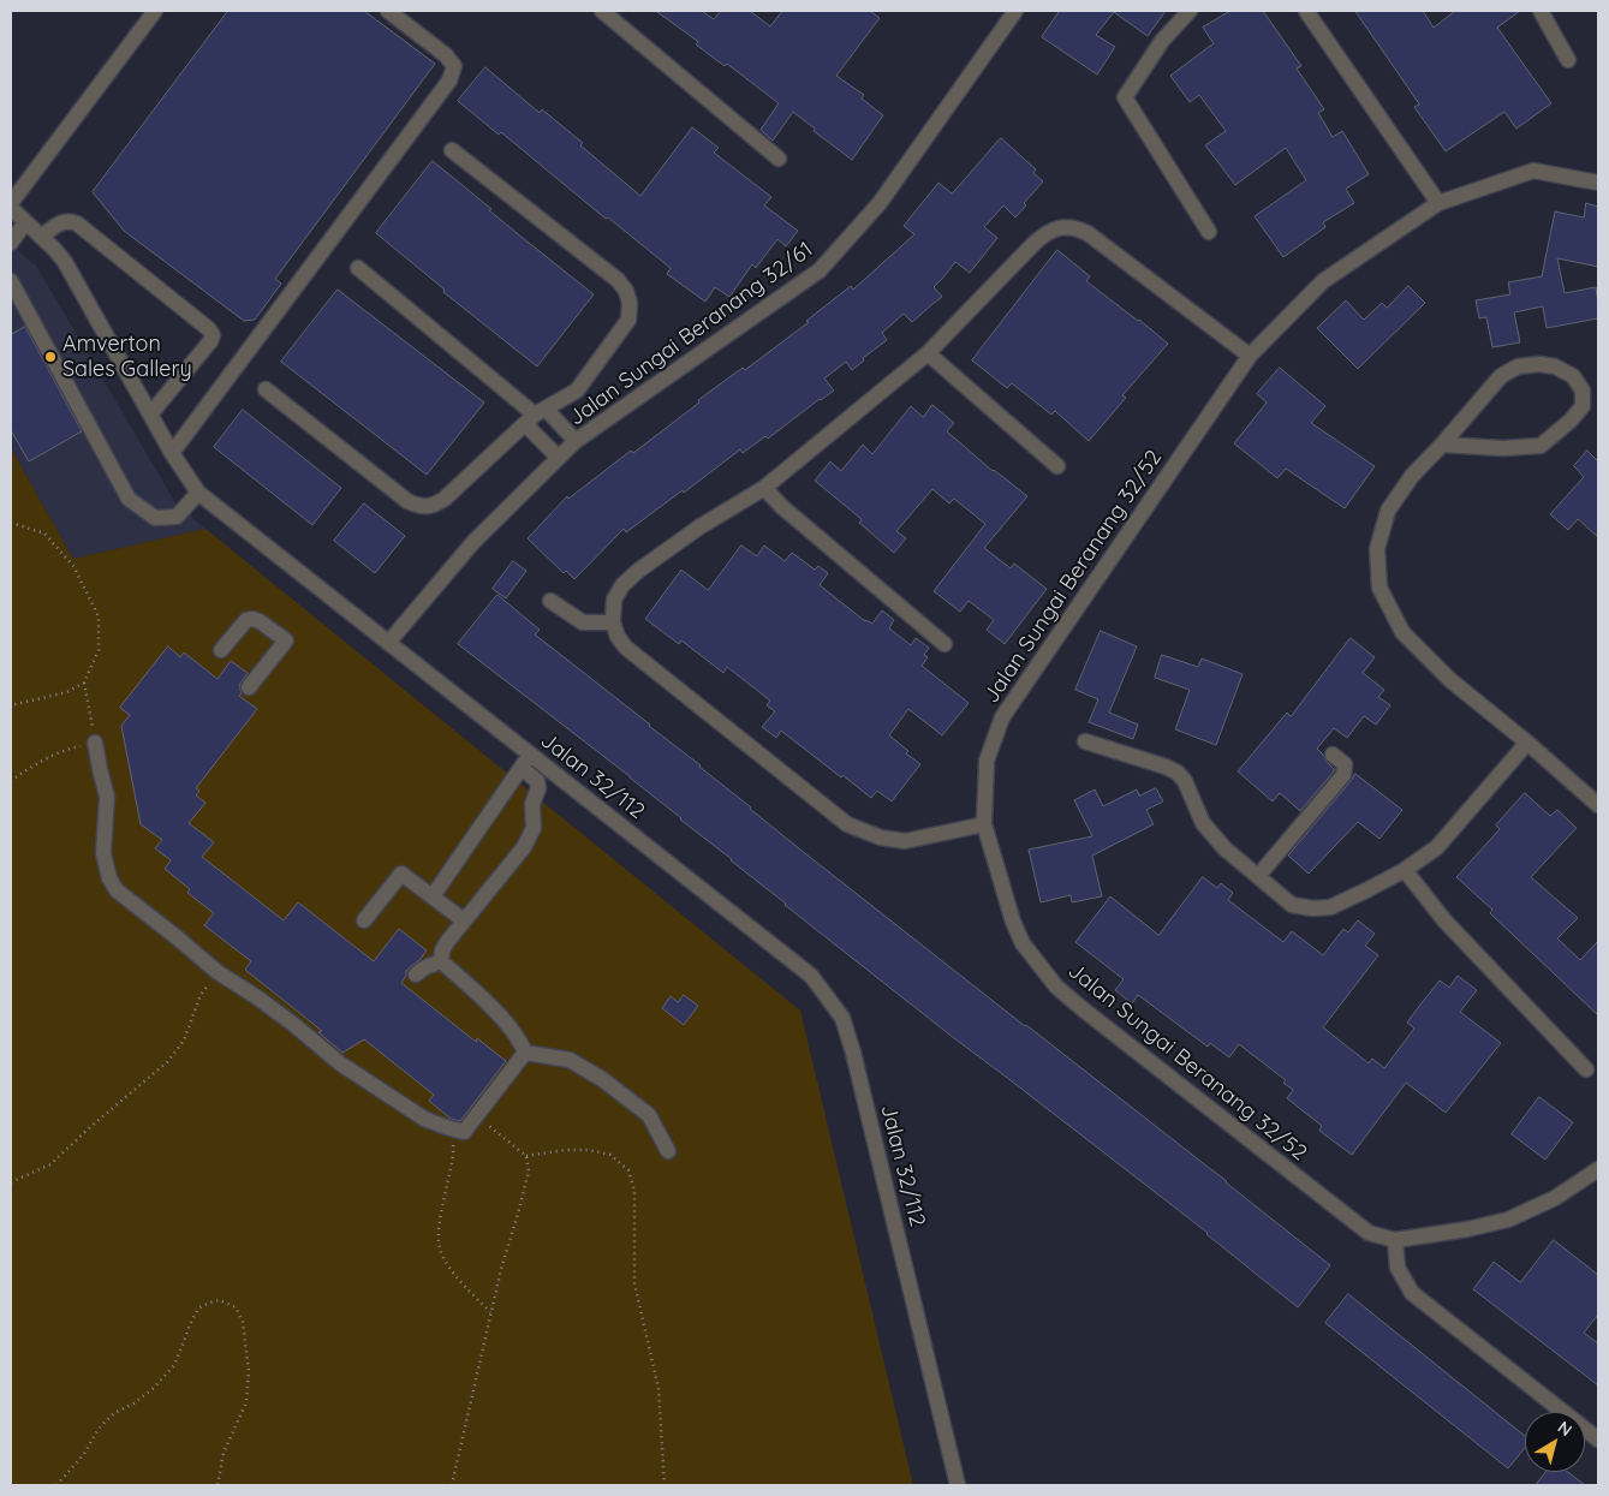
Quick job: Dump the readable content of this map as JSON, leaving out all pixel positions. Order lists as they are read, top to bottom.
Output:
{
  "streets": {
    "street": ["Jalan Sungai Beranang 32/61", "Jalan Sungai Beranang 32/52", "Jalan 32/112"]
  },
  "crossings": [
    ["Jalan Sungai Beranang 32/61", "Jalan 32/112"]
  ],
  "places": ["Amverton Sales Gallery"],
  "north": "top right"
}
